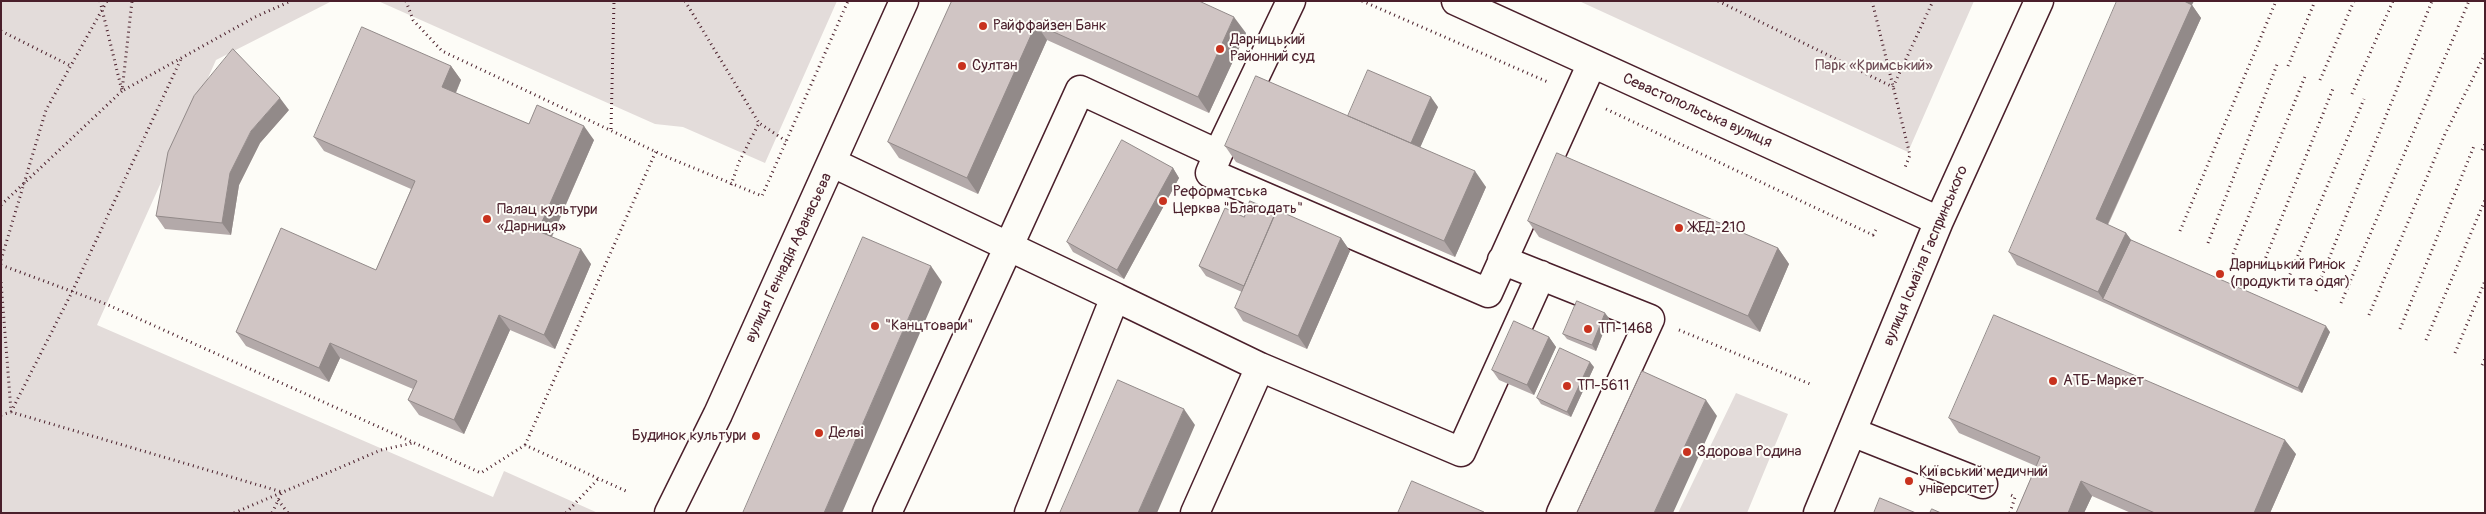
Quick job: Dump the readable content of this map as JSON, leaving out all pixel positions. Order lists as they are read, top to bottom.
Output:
{
  "streets": {
    "street": ["Севастопольська вулиця", "вулиця Ісмаїла Гаспринського", "вулиця Геннадія Афанасьєва"]
  },
  "crossings": [
    ["Севастопольська вулиця", "вулиця Ісмаїла Гаспринського"]
  ],
  "parks": ["Парк «Кримський»"],
  "places": [
    "Райффайзен Банк",
    "Дарницький Районний суд",
    "Султан",
    "Реформатська Церква \"Благодать\"",
    "Палац культури «Дарниця»",
    "ЖЕД-210",
    "Дарницький Ринок (продукти та одяг)",
    "\"Канцтовари\"",
    "ТП-1468",
    "АТБ-Маркет",
    "ТП-5611",
    "Делві",
    "Будинок культури",
    "Здорова Родина",
    "Київський медичний університет"
  ]
}
